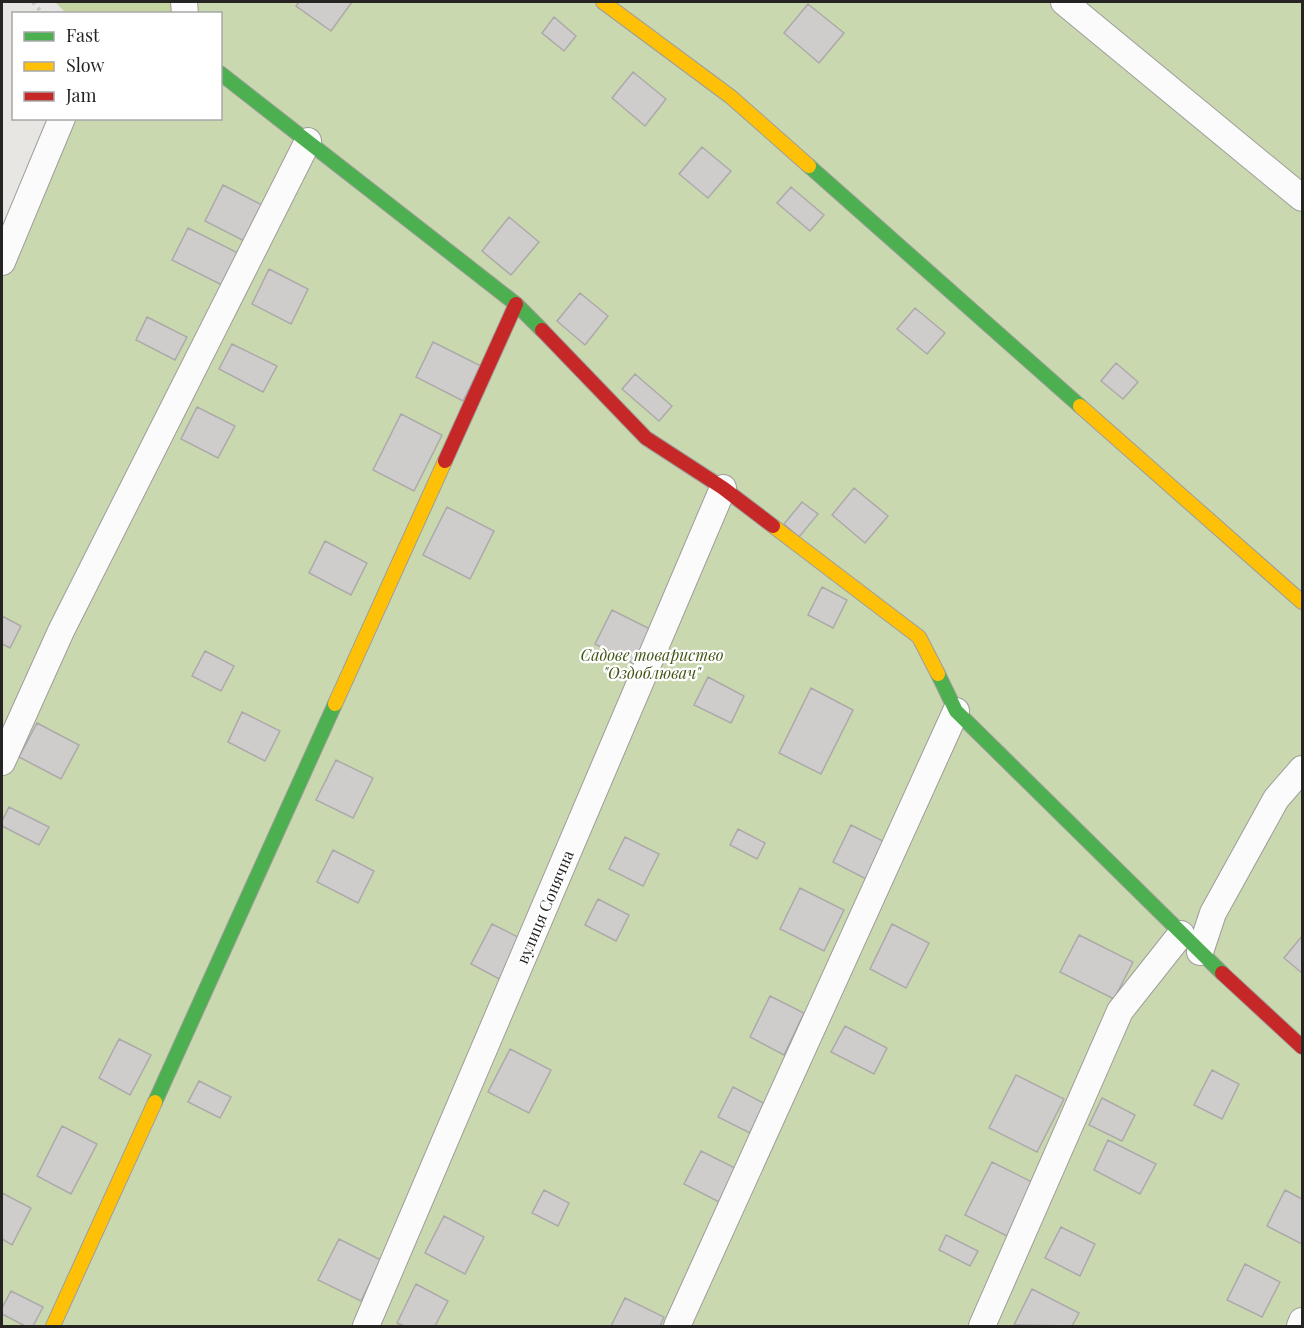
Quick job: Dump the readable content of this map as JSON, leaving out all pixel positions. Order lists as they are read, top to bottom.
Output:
{
  "streets": {
    "street": ["вулиця Сонячна"]
  },
  "parks": ["Садове товариство \"Оздоблювач\""],
  "legend": ["Fast", "Slow", "Jam"]
}
